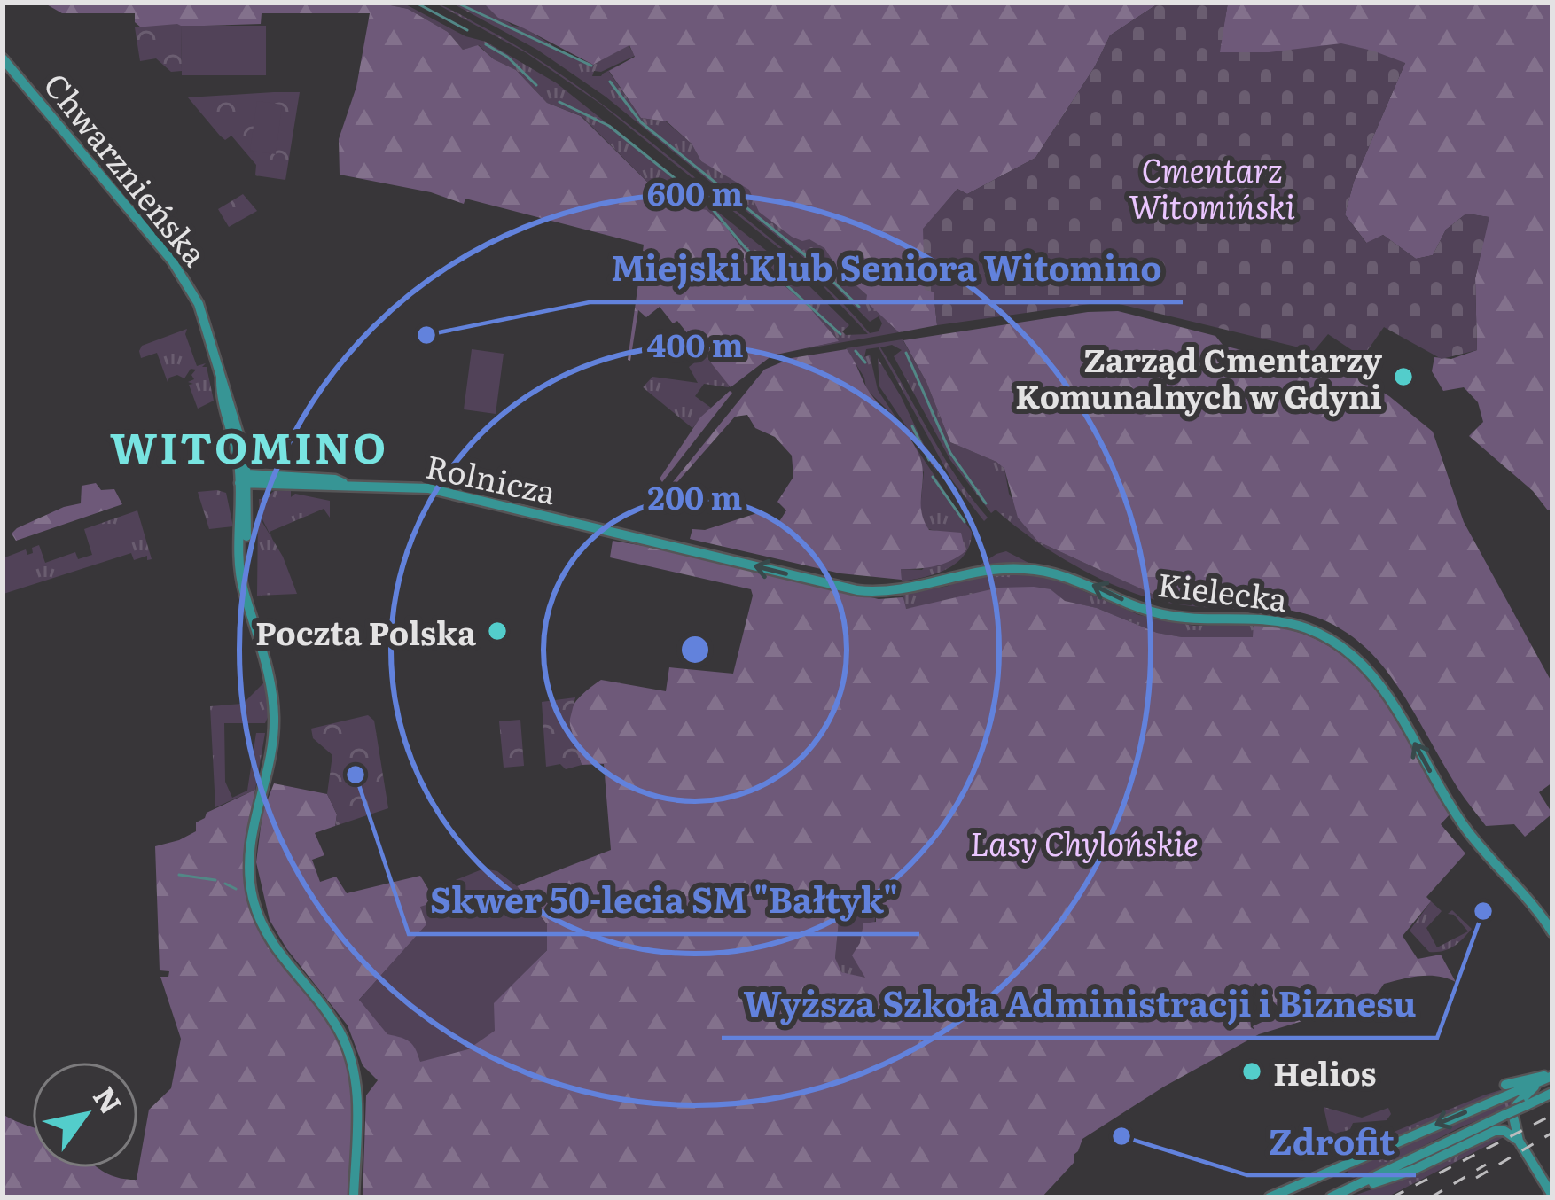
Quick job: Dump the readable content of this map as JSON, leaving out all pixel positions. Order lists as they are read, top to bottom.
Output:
{
  "streets": {
    "main road": ["Chwarznieńska", "Rolnicza", "Kielecka"]
  },
  "crossings": [
    ["Chwarznieńska", "Rolnicza"],
    ["Rolnicza", "Kielecka"]
  ],
  "one_way": ["Kielecka"],
  "districts": ["WITOMINO"],
  "parks": ["Cmentarz Witomiński", "Lasy Chylońskie"],
  "places": [
    "Miejski Klub Seniora Witomino",
    "Zarząd Cmentarzy Komunalnych w Gdyni",
    "Poczta Polska",
    "Skwer 50-lecia SM \"Bałtyk\"",
    "Wyższa Szkoła Administracji i Biznesu",
    "Helios",
    "Zdrofit"
  ],
  "north": "top right",
  "rings": ["600 m", "400 m", "200 m"]
}
